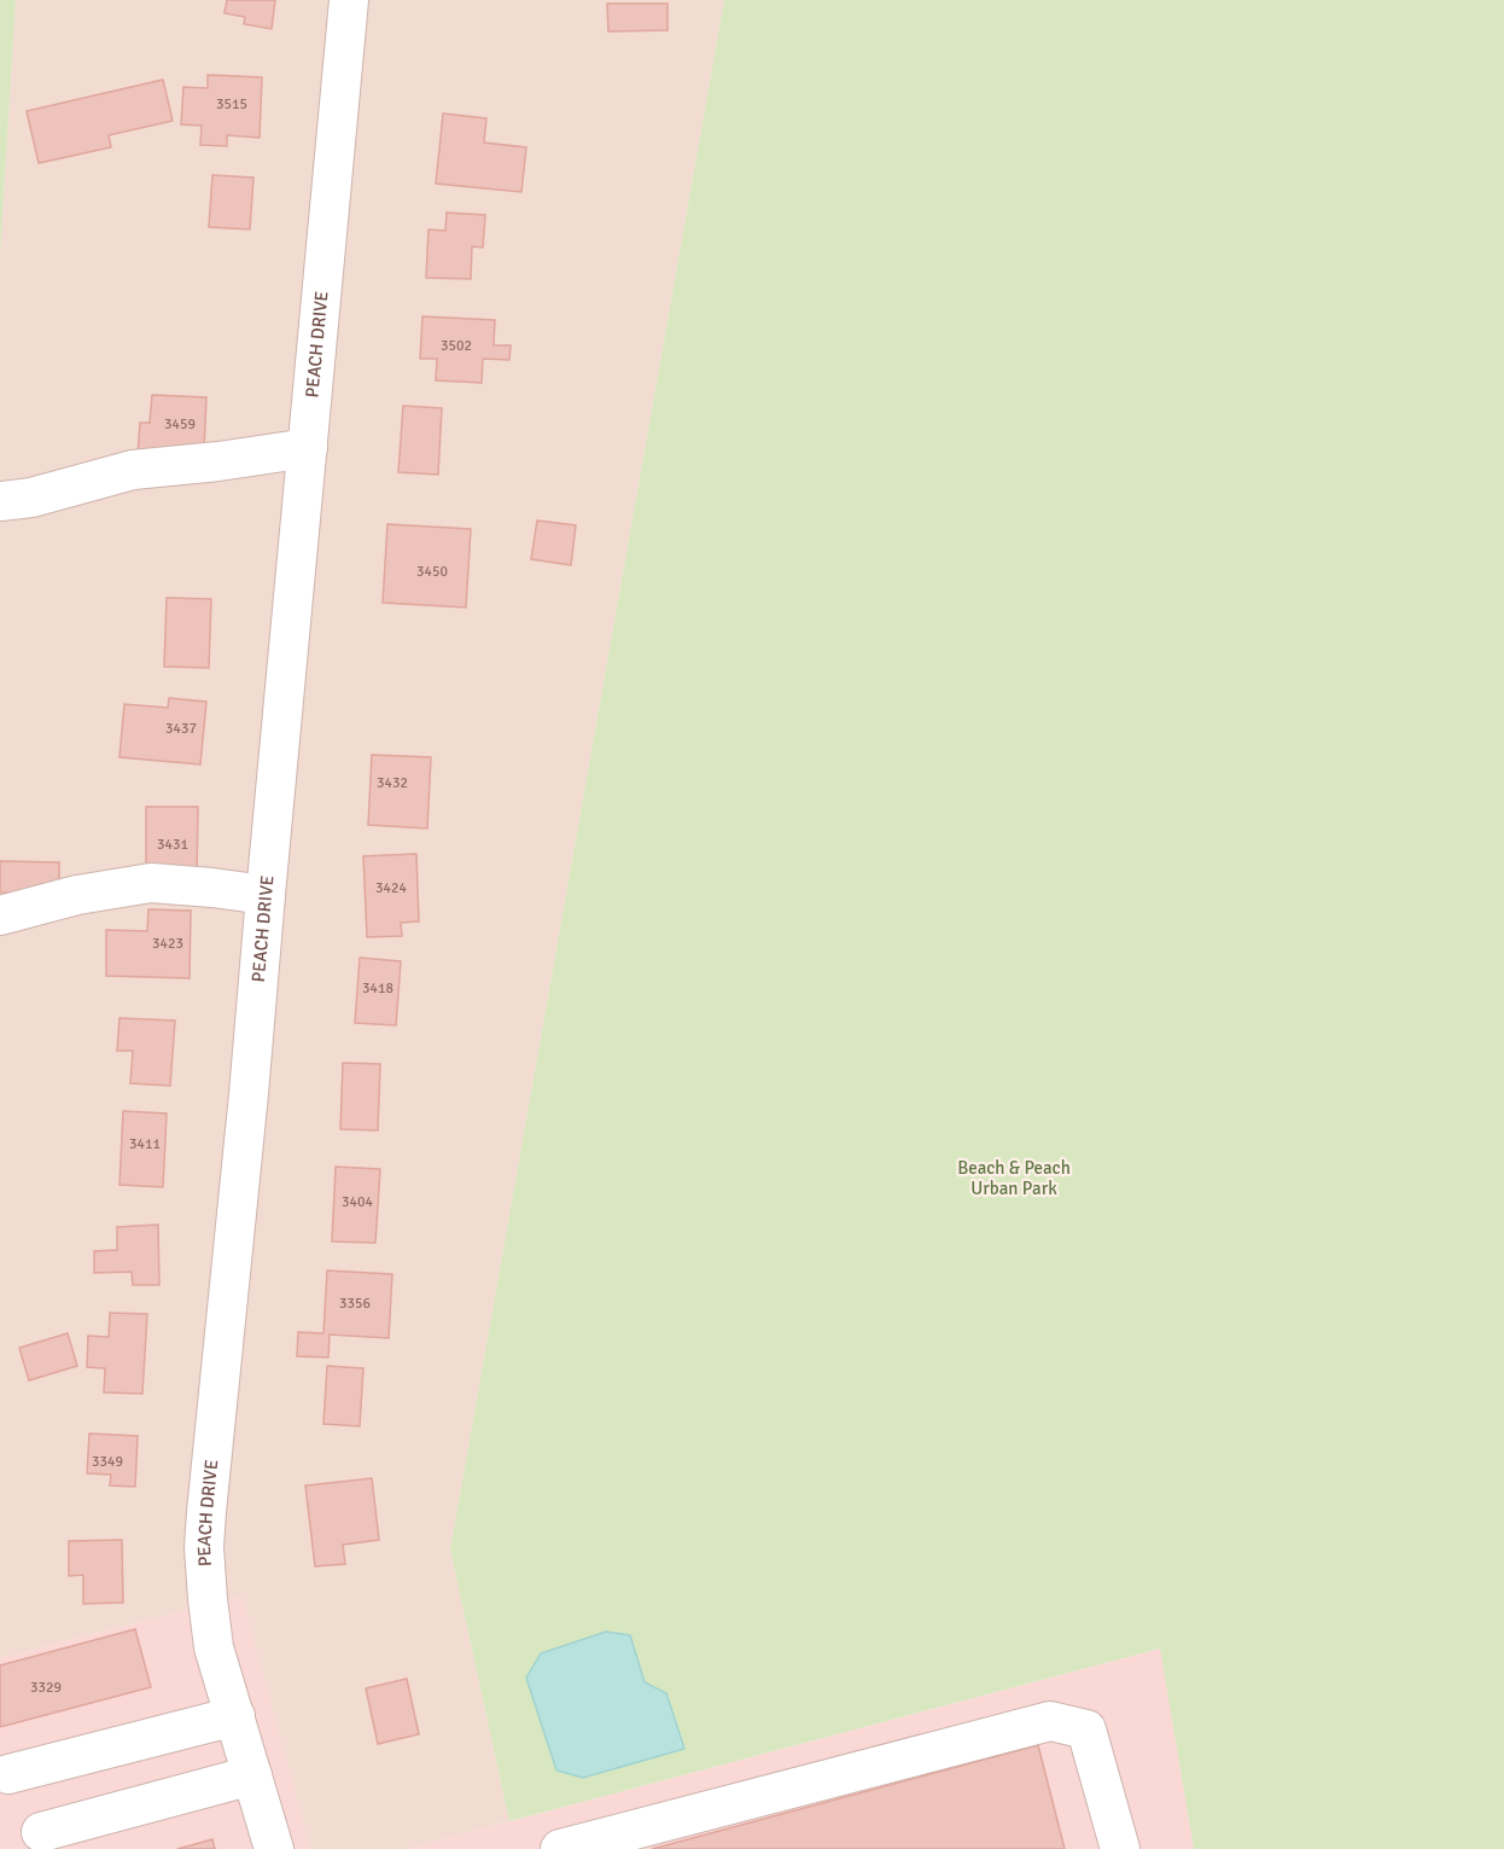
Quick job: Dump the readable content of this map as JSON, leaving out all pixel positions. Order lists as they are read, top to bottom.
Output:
{
  "streets": {
    "street": ["PEACH DRIVE"]
  },
  "parks": ["Beach & Peach Urban Park"],
  "house_numbers": [
    "3515",
    "3502",
    "3459",
    "3450",
    "3437",
    "3432",
    "3431",
    "3424",
    "3423",
    "3418",
    "3411",
    "3404",
    "3356",
    "3349",
    "3329"
  ]
}
